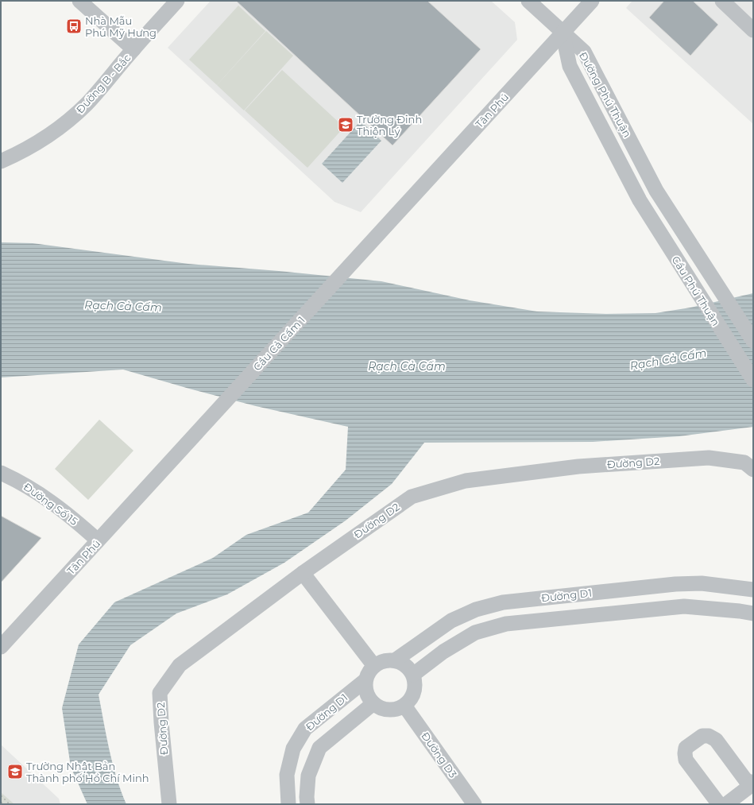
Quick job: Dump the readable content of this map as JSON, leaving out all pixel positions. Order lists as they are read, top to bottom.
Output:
{
  "streets": {
    "street": [
      "Đường B - Bắc",
      "Đường Phú Thuận",
      "Tân Phú",
      "Cầu Phú Thuận",
      "Cầu Cả Cấm 1",
      "Đường D2",
      "Đường Số 15",
      "Đường D1",
      "Đường D3"
    ]
  },
  "crossings": [
    ["Đường Phú Thuận", "Tân Phú"],
    ["Đường Phú Thuận", "Cầu Phú Thuận"],
    ["Tân Phú", "Cầu Cả Cấm 1"],
    ["Tân Phú", "Đường Số 15"],
    ["Đường D1", "Đường D3"]
  ],
  "water": ["Rạch Cả Cấm"],
  "places": {
    "bus stop": ["Nhà Mẫu Phú Mỹ Hưng"],
    "school or university": ["Trường Đinh Thiện Lý", "Trường Nhật Bản Thành phố Hồ Chí Minh"]
  }
}
